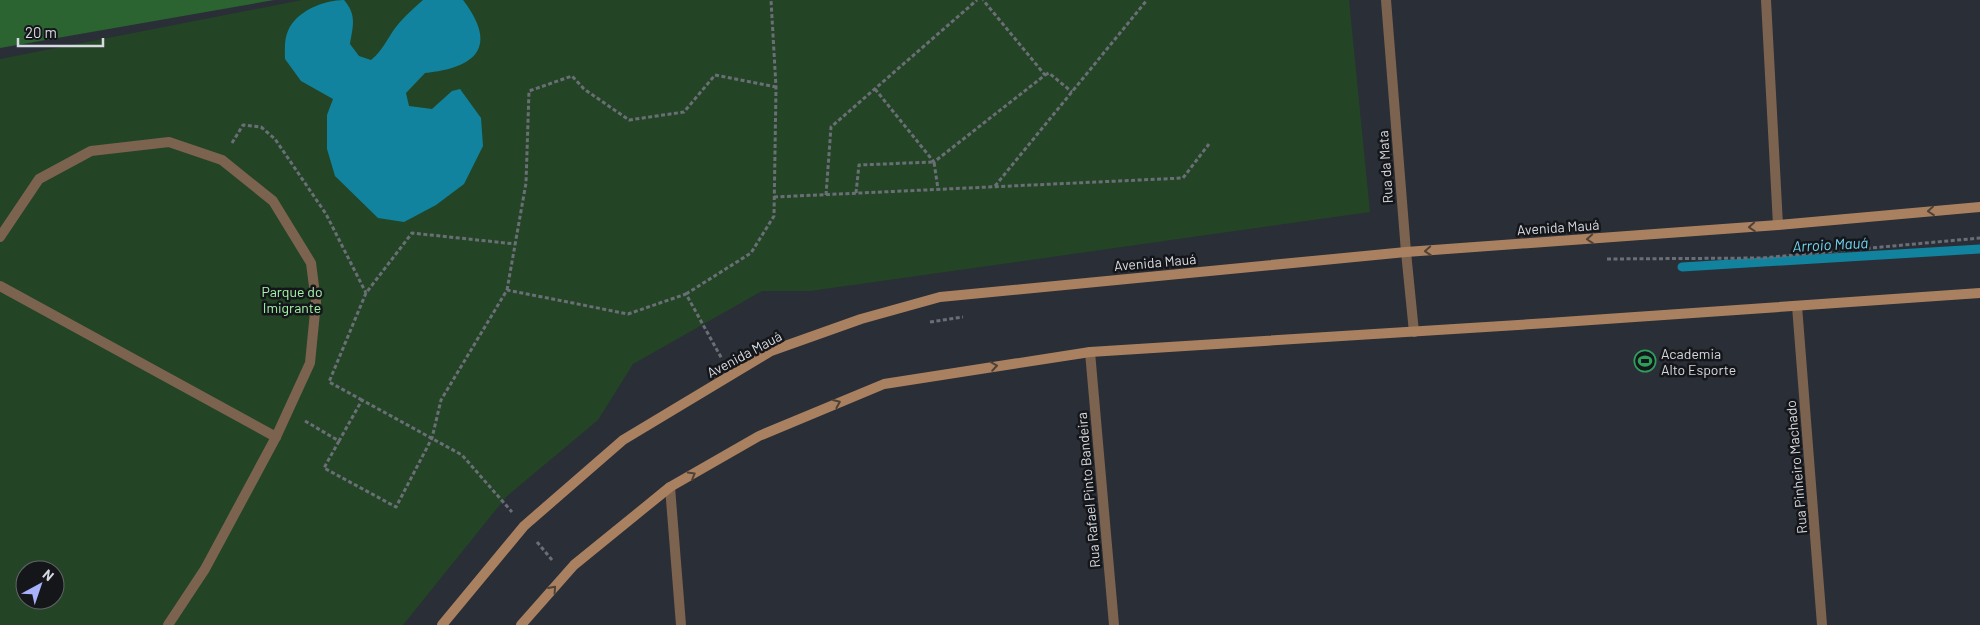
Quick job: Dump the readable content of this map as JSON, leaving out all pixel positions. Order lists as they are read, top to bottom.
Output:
{
  "streets": {
    "main road": ["Avenida Mauá"],
    "street": ["Rua da Mata", "Rua Pinheiro Machado", "Rua Rafael Pinto Bandeira"]
  },
  "crossings": [
    ["Rua da Mata", "Avenida Mauá"]
  ],
  "water": ["Arroio Mauá"],
  "parks": ["Parque do Imigrante"],
  "places": {
    "sports": ["Academia Alto Esporte"]
  },
  "scale_bar": "20 m",
  "north": "top right"
}
